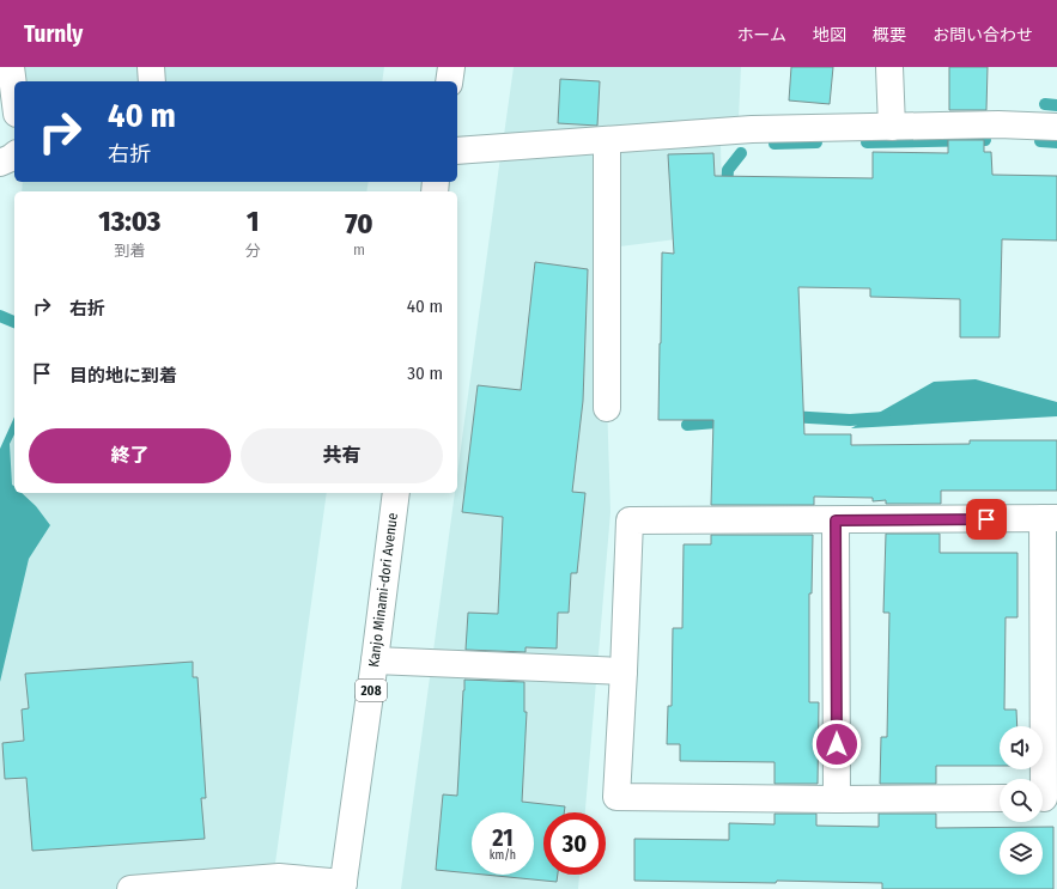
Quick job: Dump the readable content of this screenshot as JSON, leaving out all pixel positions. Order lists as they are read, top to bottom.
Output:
{
  "streets": {
    "main road": ["Kanjo Minami-dori Avenue", "208"]
  },
  "page": {
    "header": "Turnly",
    "nav": [
      "ホーム",
      "地図",
      "概要",
      "お問い合わせ"
    ],
    "turn": ["40 m", "右折"],
    "eta": [
      "13:03",
      "到着",
      "1",
      "分",
      "70",
      "m"
    ],
    "list": [
      {
        "name": "右折",
        "value": "40 m"
      },
      {
        "name": "目的地に到着",
        "value": "30 m"
      }
    ],
    "buttons": ["終了", "共有"],
    "speed": "21 km/h",
    "limit": "30"
  }
}
